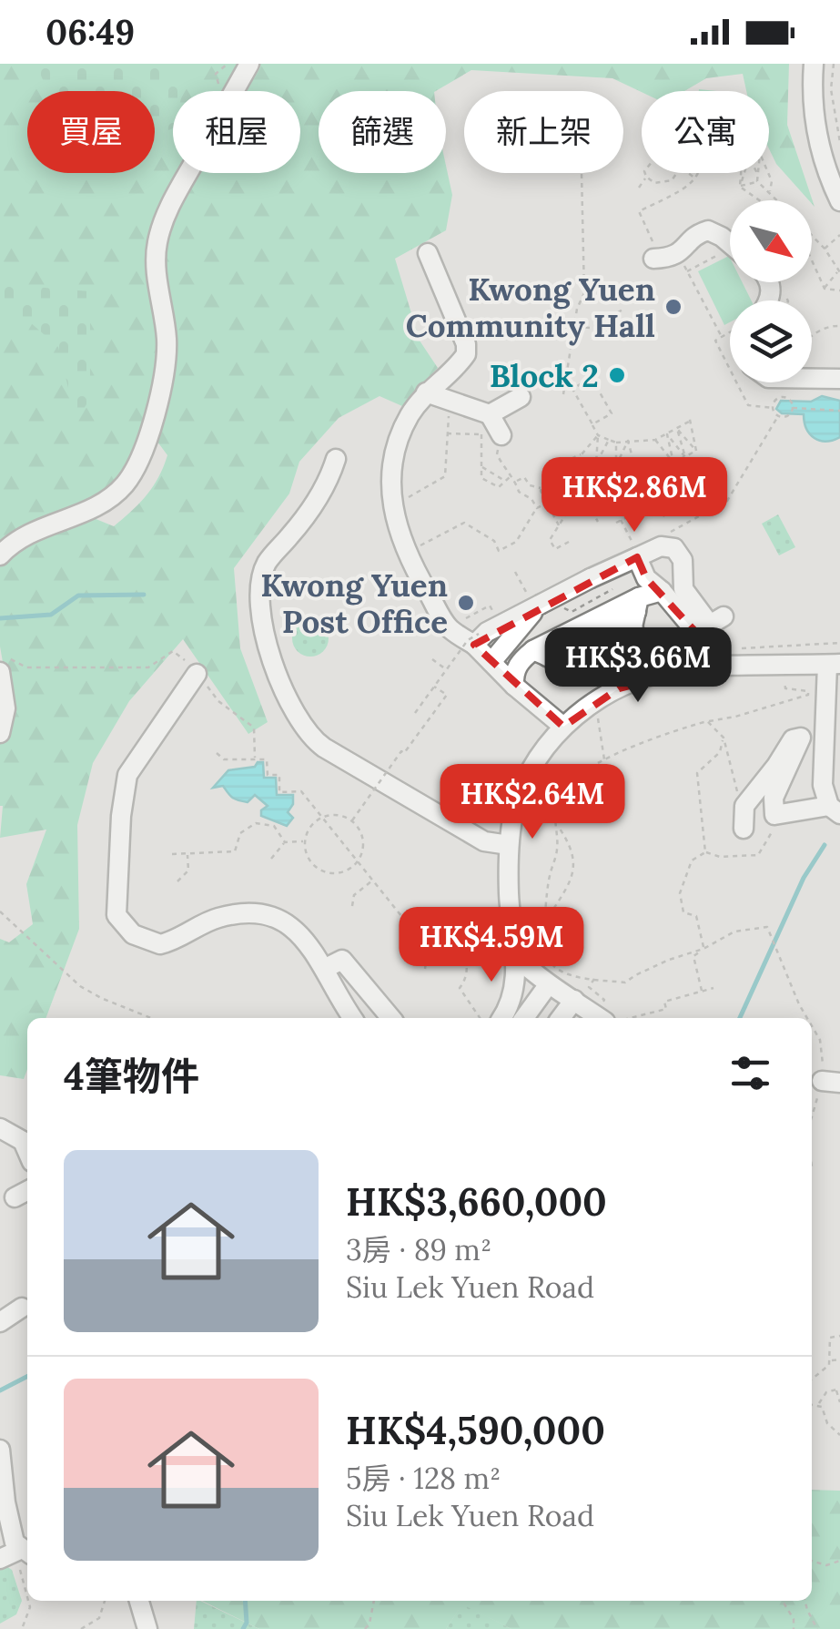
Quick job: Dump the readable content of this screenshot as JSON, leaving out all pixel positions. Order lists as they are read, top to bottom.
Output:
{
  "places": ["Kwong Yuen Community Hall", "Block 2", "Kwong Yuen Post Office"],
  "north": "bottom right",
  "page": {
    "status": "06:49",
    "chip": [
      "買屋",
      "租屋",
      "篩選",
      "新上架",
      "公寓"
    ],
    "price": [
      "HK$2.86M",
      "HK$3.66M",
      "HK$2.64M",
      "HK$4.59M"
    ],
    "heading": "4筆物件",
    "list": [
      {
        "name": "HK$3,660,000",
        "note": "3房 · 89 m² · Siu Lek Yuen Road"
      },
      {
        "name": "HK$4,590,000",
        "note": "5房 · 128 m² · Siu Lek Yuen Road"
      }
    ]
  }
}
